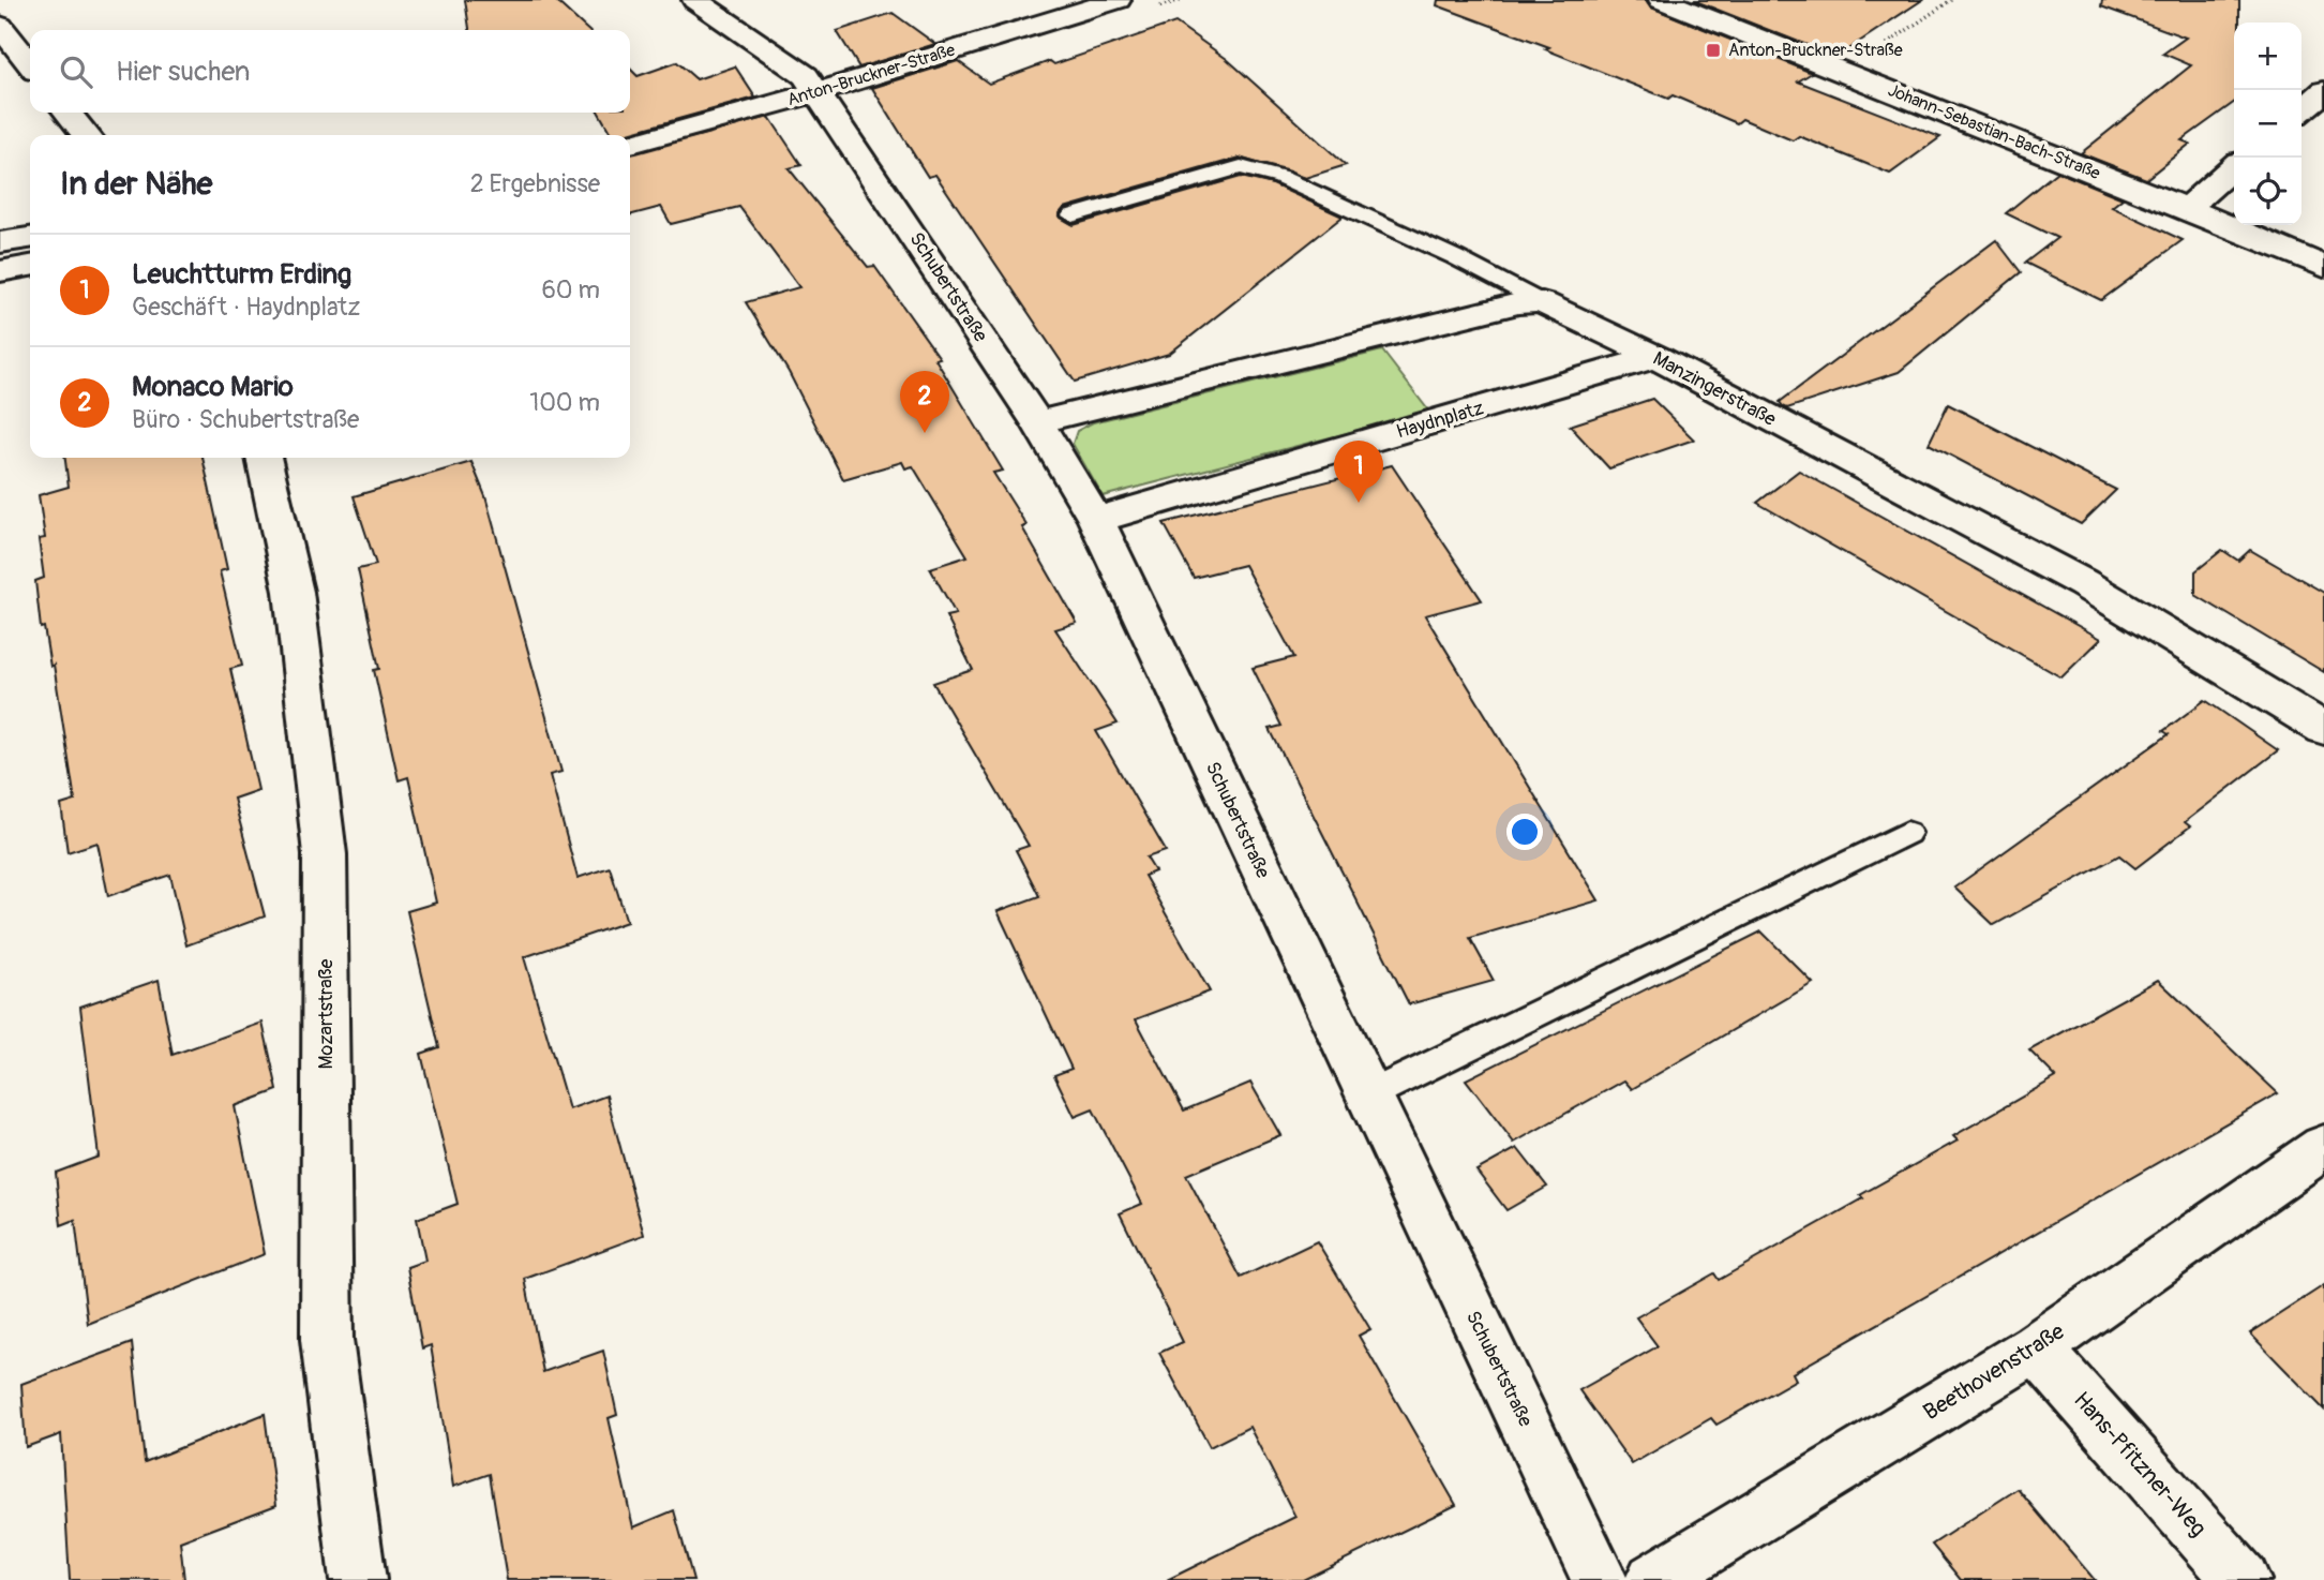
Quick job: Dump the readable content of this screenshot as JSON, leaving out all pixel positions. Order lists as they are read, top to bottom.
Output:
{
  "streets": {
    "street": [
      "Anton-Bruckner-Straße",
      "Johann-Sebastian-Bach-Straße",
      "Schubertstraße",
      "Manzingerstraße",
      "Haydnplatz",
      "Mozartstraße",
      "Beethovenstraße",
      "Hans-Pfitzner-Weg"
    ]
  },
  "crossings": [
    ["Anton-Bruckner-Straße", "Schubertstraße"],
    ["Schubertstraße", "Haydnplatz"],
    ["Manzingerstraße", "Haydnplatz"],
    ["Beethovenstraße", "Hans-Pfitzner-Weg"]
  ],
  "places": {
    "transit": ["Anton-Bruckner-Straße"]
  },
  "page": {
    "map_buttons": ["+", "−"],
    "search": "Hier suchen",
    "heading": ["In der Nähe", "2 Ergebnisse"],
    "list": [
      {
        "mark": "1",
        "name": "Leuchtturm Erding",
        "note": "Geschäft · Haydnplatz",
        "value": "60 m"
      },
      {
        "mark": "2",
        "name": "Monaco Mario",
        "note": "Büro · Schubertstraße",
        "value": "100 m"
      }
    ],
    "pins": ["2", "1"]
  }
}
